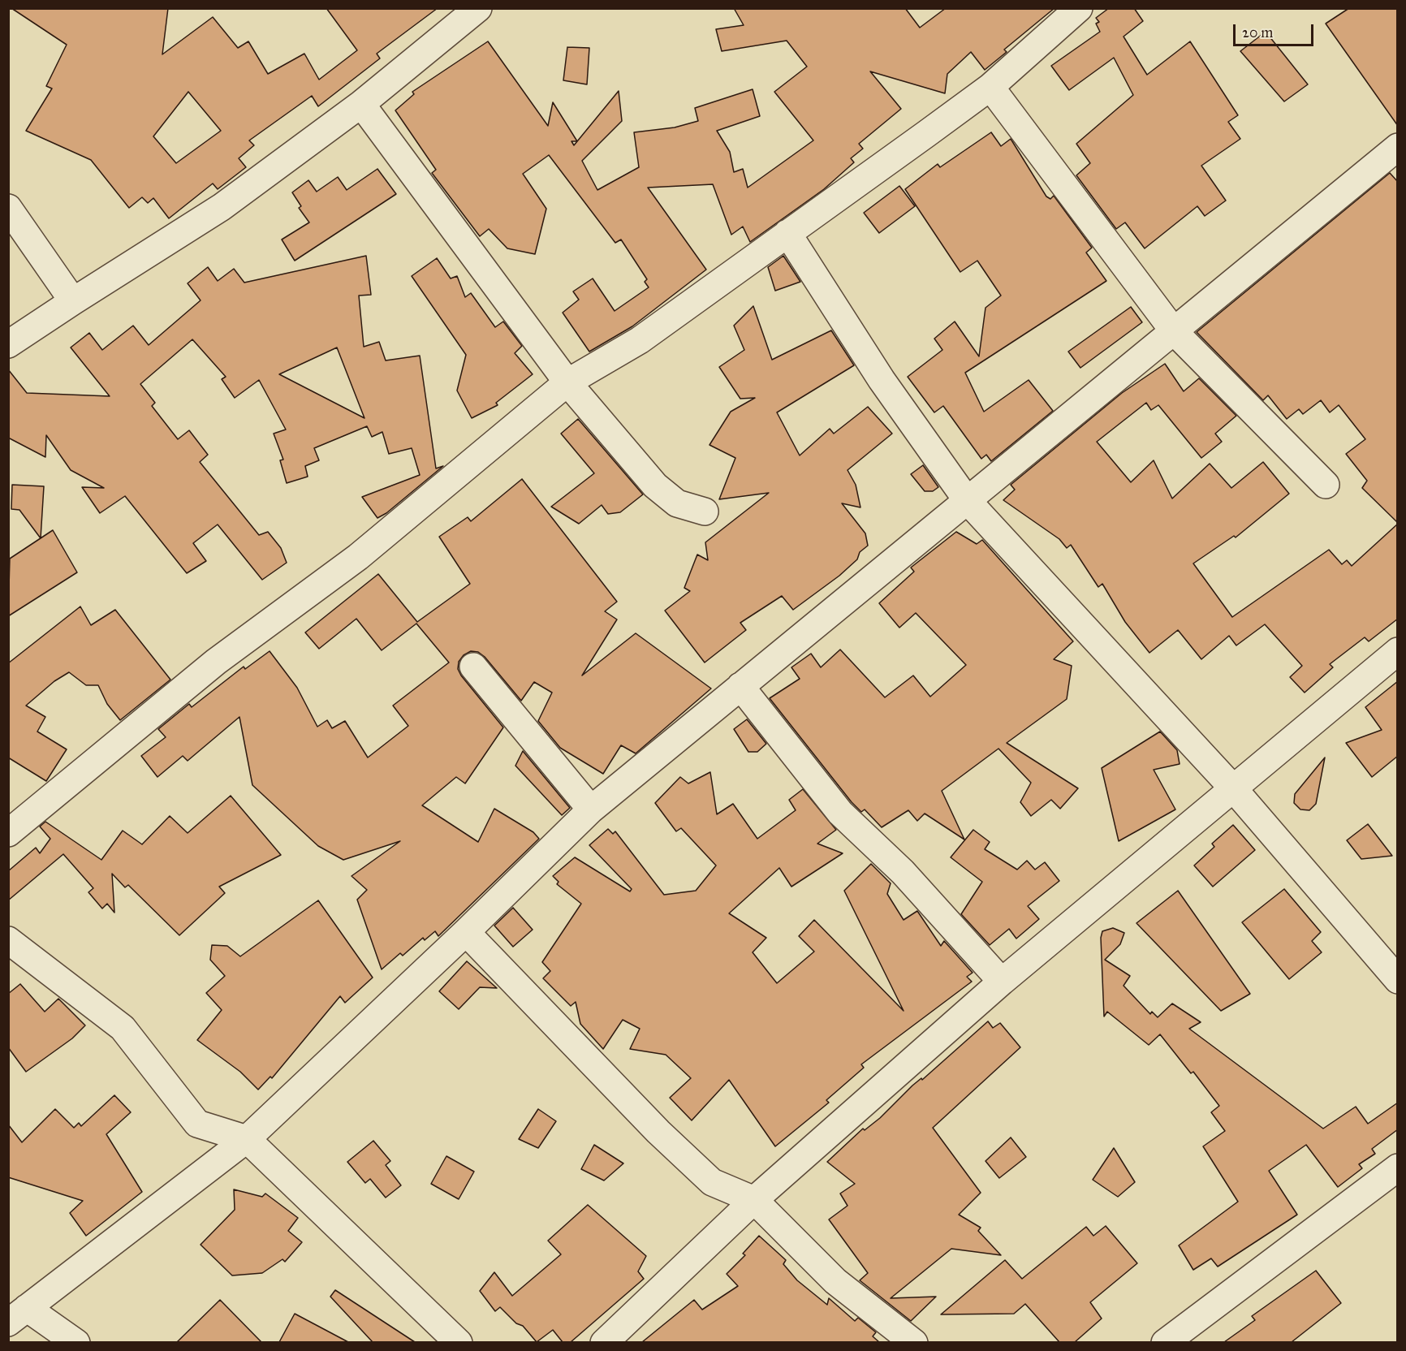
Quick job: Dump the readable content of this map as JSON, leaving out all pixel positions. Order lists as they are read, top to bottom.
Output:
{
  "scale_bar": "20 m"
}
